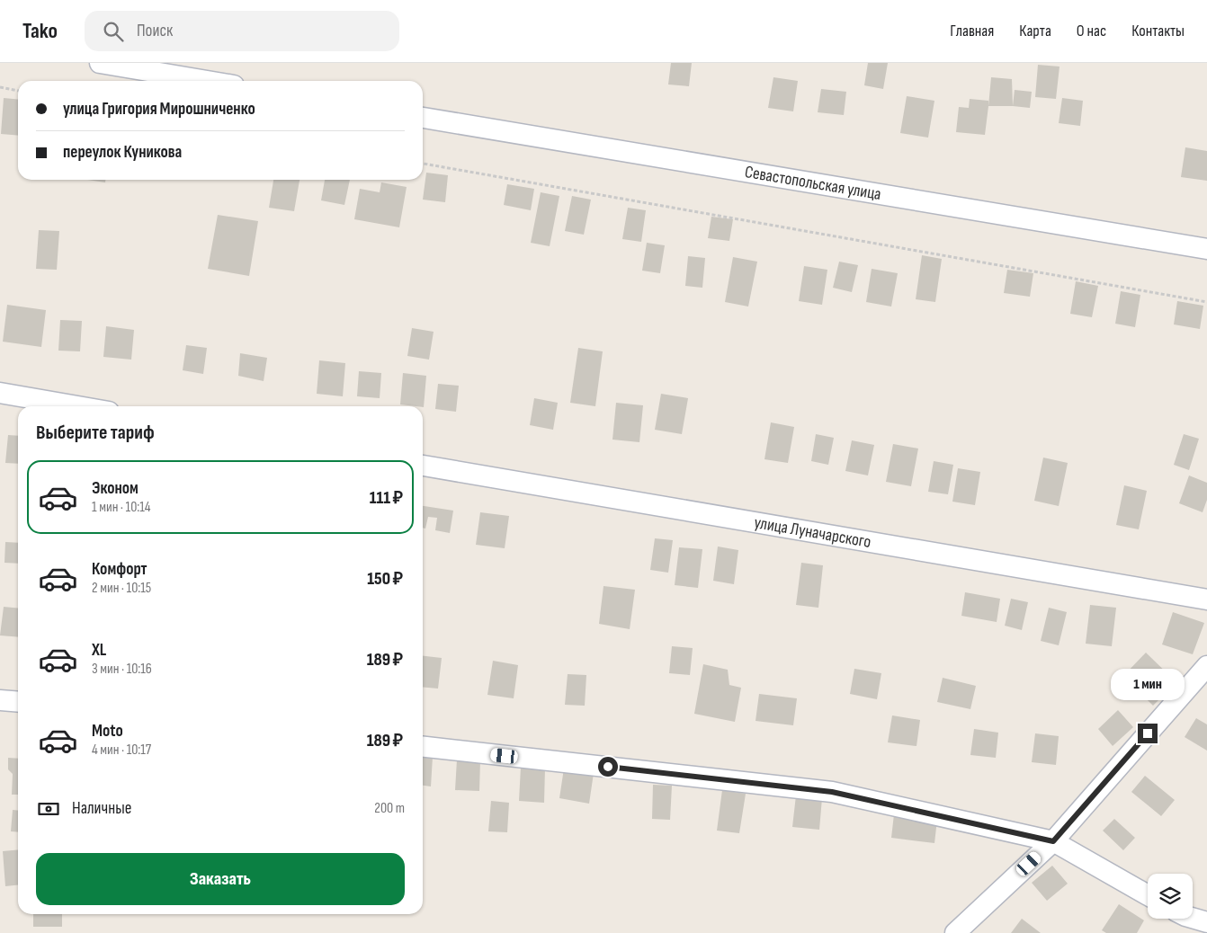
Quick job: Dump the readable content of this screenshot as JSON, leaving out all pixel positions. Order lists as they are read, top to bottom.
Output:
{
  "streets": {
    "street": ["Севастопольская улица", "улица Луначарского"]
  },
  "page": {
    "header": "Tako",
    "search": "Поиск",
    "nav": [
      "Главная",
      "Карта",
      "О нас",
      "Контакты"
    ],
    "banner": ["улица Григория Мирошниченко", "переулок Куникова"],
    "heading": "Выберите тариф",
    "list": [
      {
        "name": "Эконом",
        "note": "1 мин · 10:14",
        "value": "111 ₽"
      },
      {
        "name": "Комфорт",
        "note": "2 мин · 10:15",
        "value": "150 ₽"
      },
      {
        "name": "XL",
        "note": "3 мин · 10:16",
        "value": "189 ₽"
      },
      {
        "name": "Moto",
        "note": "4 мин · 10:17",
        "value": "189 ₽"
      }
    ],
    "bubble": "1 мин",
    "pay": ["Наличные", "200 m"],
    "buttons": "Заказать"
  }
}
